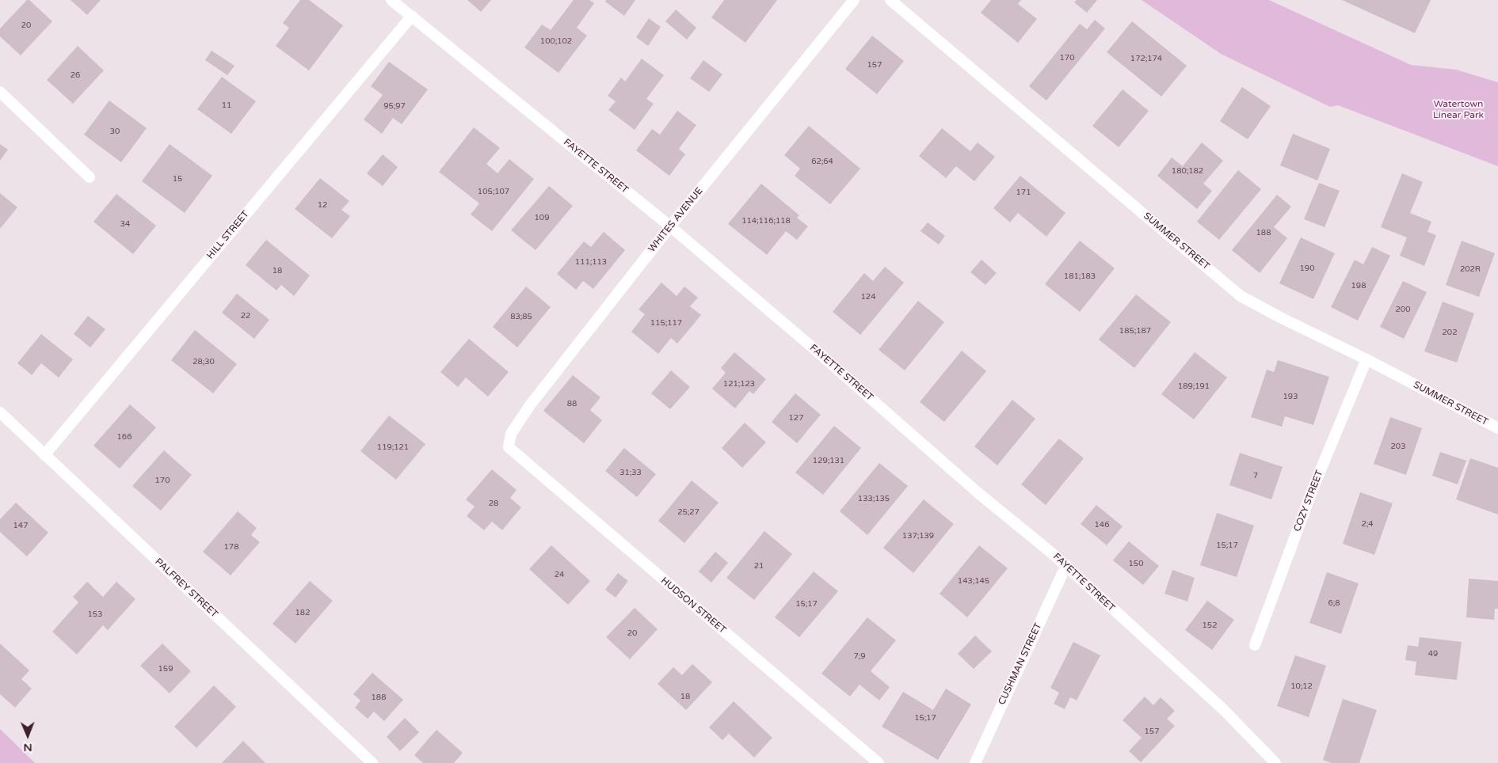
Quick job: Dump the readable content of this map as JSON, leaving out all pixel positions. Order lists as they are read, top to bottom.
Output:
{
  "streets": {
    "street": [
      "FAYETTE STREET",
      "WHITES AVENUE",
      "HILL STREET",
      "SUMMER STREET",
      "COZY STREET",
      "PALFREY STREET",
      "HUDSON STREET",
      "CUSHMAN STREET"
    ]
  },
  "crossings": [
    ["FAYETTE STREET", "WHITES AVENUE"],
    ["FAYETTE STREET", "HILL STREET"],
    ["FAYETTE STREET", "CUSHMAN STREET"],
    ["WHITES AVENUE", "HUDSON STREET"],
    ["HILL STREET", "PALFREY STREET"],
    ["SUMMER STREET", "COZY STREET"]
  ],
  "parks": ["Watertown Linear Park"],
  "house_numbers": [
    "20",
    "100;102",
    "170",
    "172;174",
    "157",
    "26",
    "11",
    "95;97",
    "30",
    "62;64",
    "180;182",
    "15",
    "105;107",
    "171",
    "12",
    "109",
    "114;116;118",
    "34",
    "188",
    "111;113",
    "190",
    "202R",
    "18",
    "181;183",
    "198",
    "124",
    "200",
    "22",
    "83;85",
    "115;117",
    "185;187",
    "202",
    "28;30",
    "121;123",
    "189;191",
    "193",
    "88",
    "127",
    "166",
    "203",
    "119;121",
    "129;131",
    "31;33",
    "7",
    "170",
    "133;135",
    "28",
    "25;27",
    "2;4",
    "146",
    "147",
    "137;139",
    "15;17",
    "178",
    "150",
    "21",
    "24",
    "143;145",
    "6;8",
    "15;17",
    "182",
    "153",
    "152",
    "20",
    "49",
    "7;9",
    "159",
    "10;12",
    "18",
    "188",
    "15;17",
    "157"
  ],
  "north": "bottom"
}
